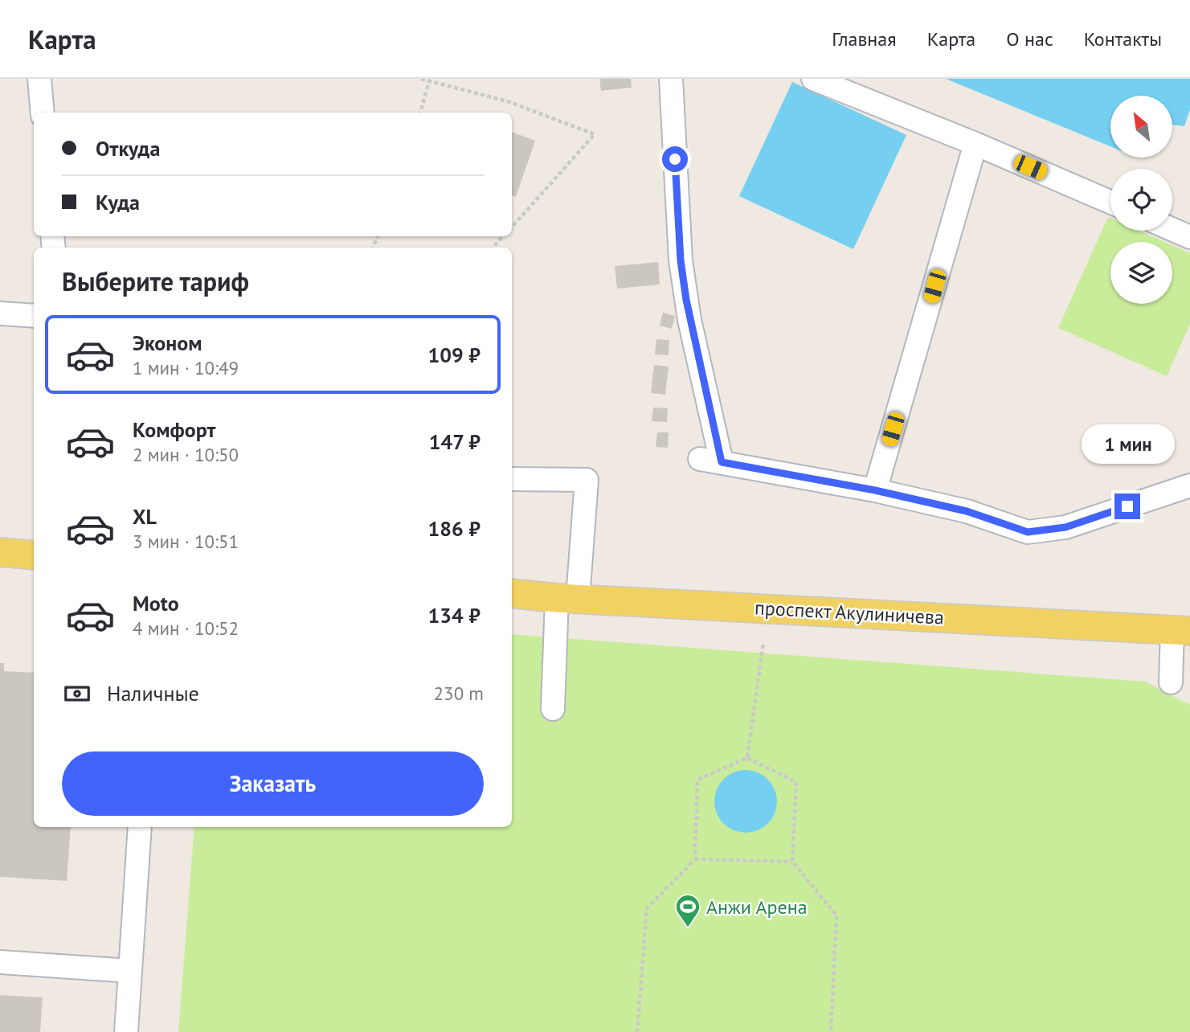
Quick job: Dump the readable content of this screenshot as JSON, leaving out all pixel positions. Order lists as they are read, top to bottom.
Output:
{
  "streets": {
    "main road": ["проспект Акулиничева"]
  },
  "places": {
    "sports": ["Анжи Арена"]
  },
  "north": "top left",
  "page": {
    "header": "Карта",
    "nav": [
      "Главная",
      "Карта",
      "О нас",
      "Контакты"
    ],
    "banner": ["Откуда", "Куда"],
    "heading": "Выберите тариф",
    "list": [
      {
        "name": "Эконом",
        "note": "1 мин · 10:49",
        "value": "109 ₽"
      },
      {
        "name": "Комфорт",
        "note": "2 мин · 10:50",
        "value": "147 ₽"
      },
      {
        "name": "XL",
        "note": "3 мин · 10:51",
        "value": "186 ₽"
      },
      {
        "name": "Moto",
        "note": "4 мин · 10:52",
        "value": "134 ₽"
      }
    ],
    "bubble": "1 мин",
    "pay": ["Наличные", "230 m"],
    "buttons": "Заказать"
  }
}
